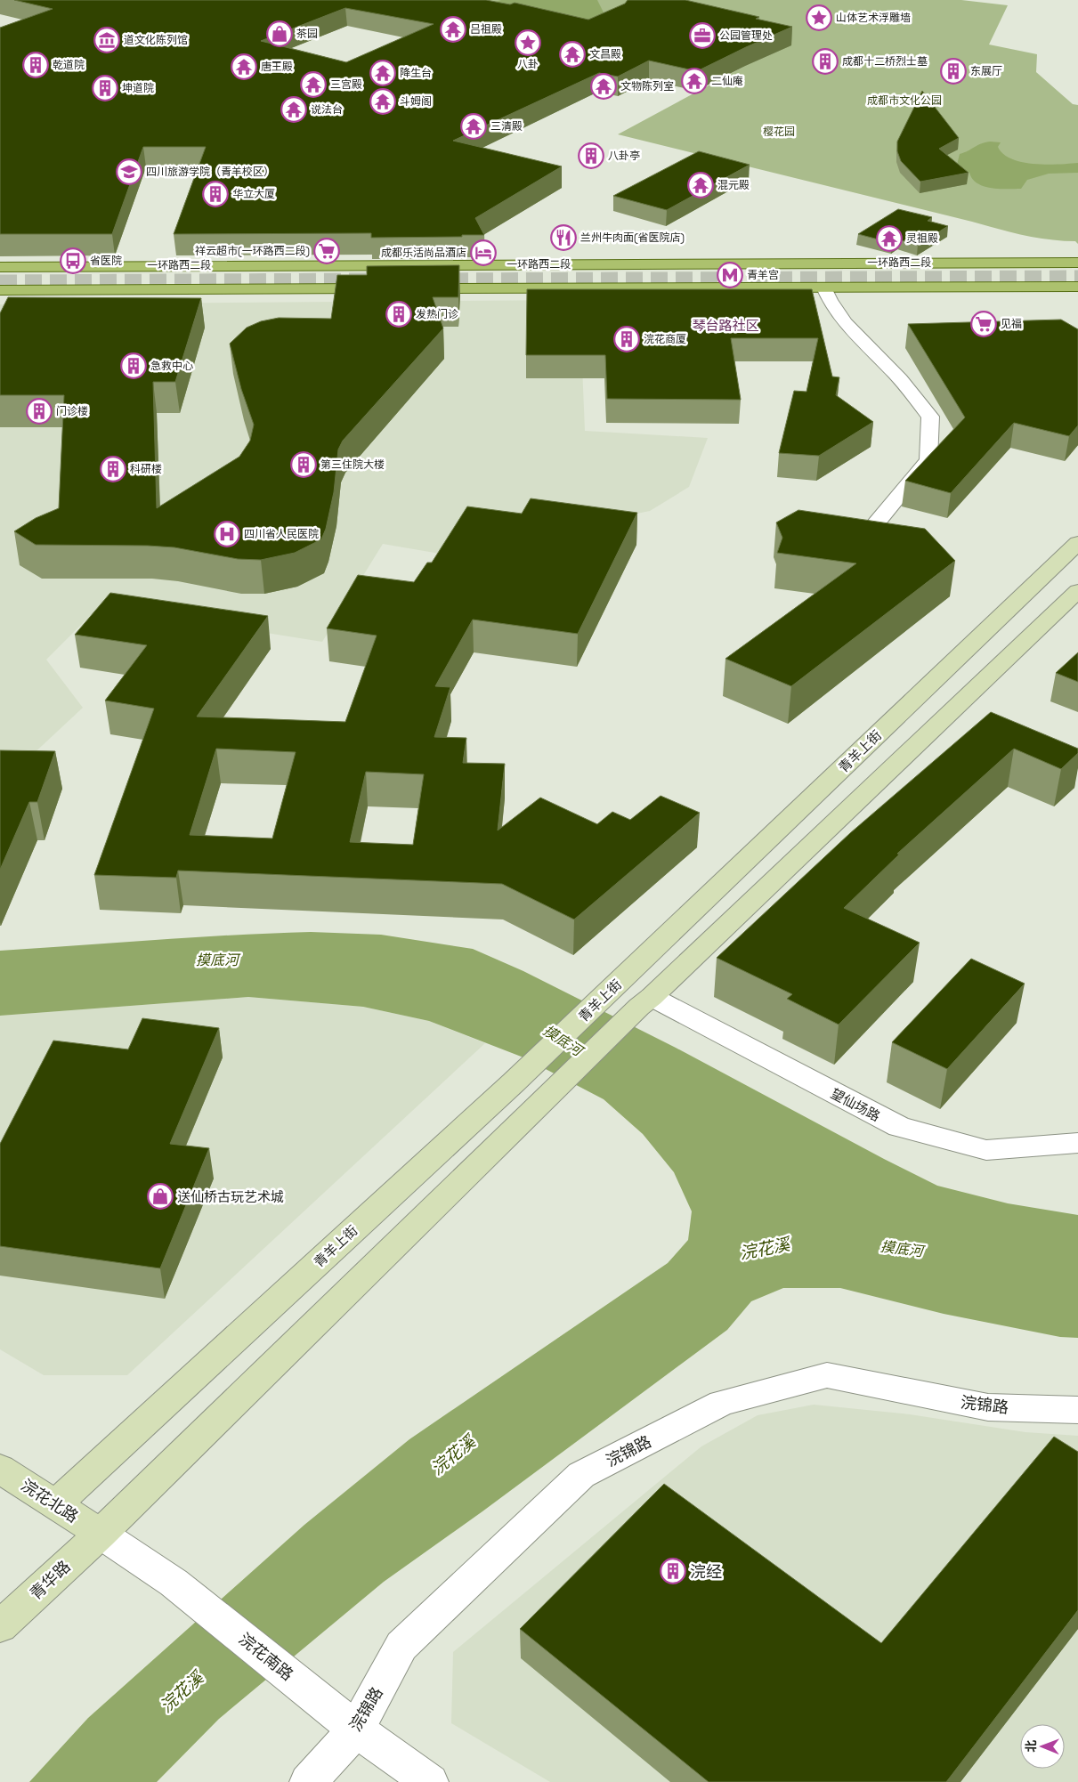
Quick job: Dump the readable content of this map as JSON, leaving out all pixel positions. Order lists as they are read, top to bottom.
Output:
{
  "streets": {
    "main road": [
      "一环路西二段",
      "青羊上街",
      "浣花北路",
      "青华路"
    ],
    "street": ["望仙场路", "浣锦路", "浣花南路"]
  },
  "crossings": [
    ["青羊上街", "浣花北路"],
    ["浣锦路", "浣花南路"],
    ["浣花北路", "青华路"],
    ["浣花北路", "浣花南路"],
    ["青华路", "浣花南路"]
  ],
  "districts": ["琴台路社区"],
  "water": ["摸底河", "浣花溪"],
  "parks": ["成都市文化公园", "樱花园"],
  "places": {
    "place": ["山体艺术浮雕墙", "八卦"],
    "temple": [
      "吕祖殿",
      "文昌殿",
      "唐王殿",
      "降生台",
      "二仙庵",
      "三宫殿",
      "文物陈列室",
      "斗姆阁",
      "说法台",
      "三清殿",
      "混元殿",
      "灵祖殿"
    ],
    "shop": ["茶园", "送仙桥古玩艺术城"],
    "office": ["公园管理处"],
    "museum": ["道文化陈列馆"],
    "building": [
      "成都十二桥烈士墓",
      "乾道院",
      "东展厅",
      "坤道院",
      "八卦亭",
      "华立大厦",
      "发热门诊",
      "浣花商厦",
      "急救中心",
      "门诊楼",
      "第三住院大楼",
      "科研楼",
      "浣经"
    ],
    "school or university": ["四川旅游学院（青羊校区）"],
    "restaurant": ["兰州牛肉面(省医院店)"],
    "supermarket": ["祥云超市(一环路西二段)", "见福"],
    "hotel": ["成都乐活尚品酒店"],
    "bus stop": ["省医院"],
    "metro station": ["青羊宫"],
    "hospital": ["四川省人民医院"]
  },
  "north": "left"
}
